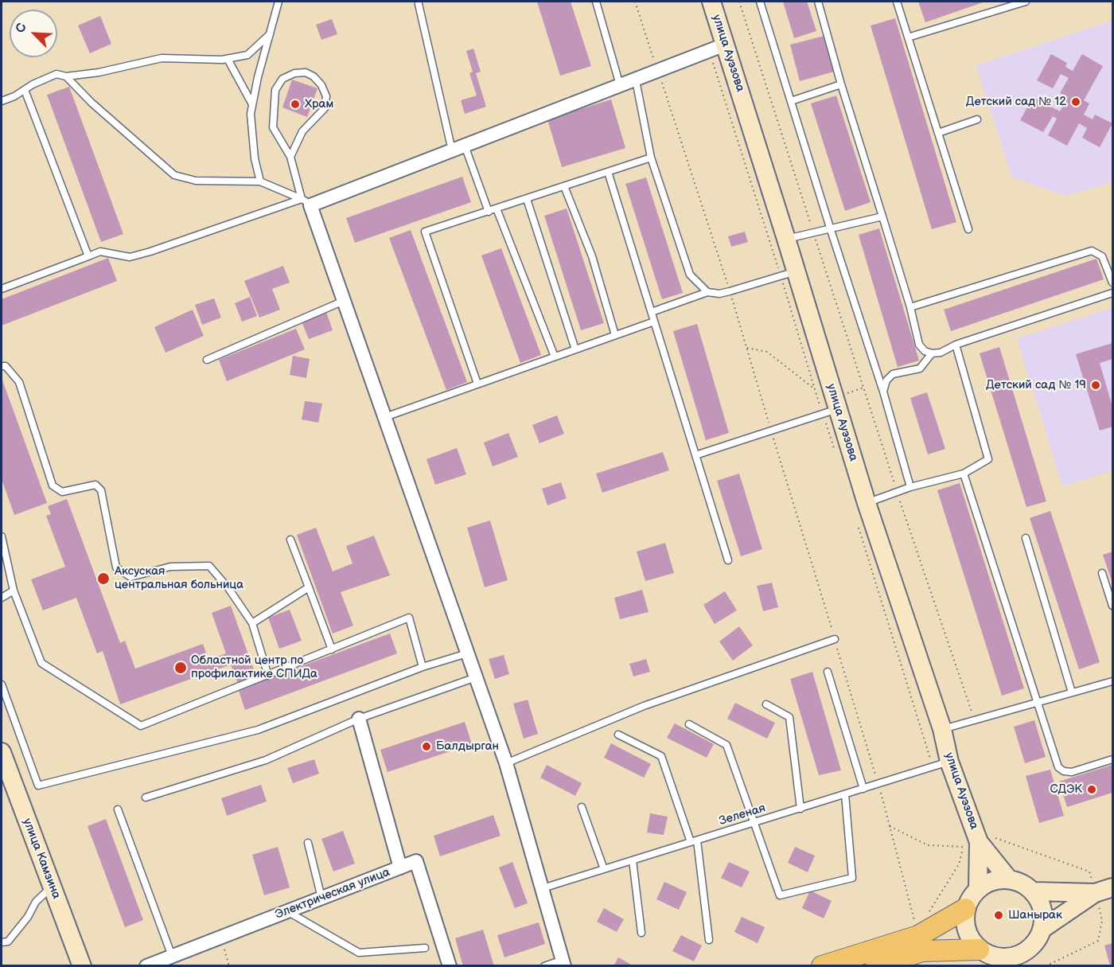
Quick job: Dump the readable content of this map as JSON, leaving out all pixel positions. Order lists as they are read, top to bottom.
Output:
{
  "streets": {
    "street": ["улица Ауэзова", "улица Камзина", "Электрическая улица"],
    "lane": ["Зеленая"]
  },
  "crossings": [
    ["улица Ауэзова", "Зеленая"]
  ],
  "places": [
    "Детский сад № 12",
    "Храм",
    "Детский сад № 19",
    "Аксуская центральная больница",
    "Областной центр по профилактике СПИДа",
    "Балдырган",
    "СДЭК",
    "Шанырак"
  ],
  "north": "top left"
}
